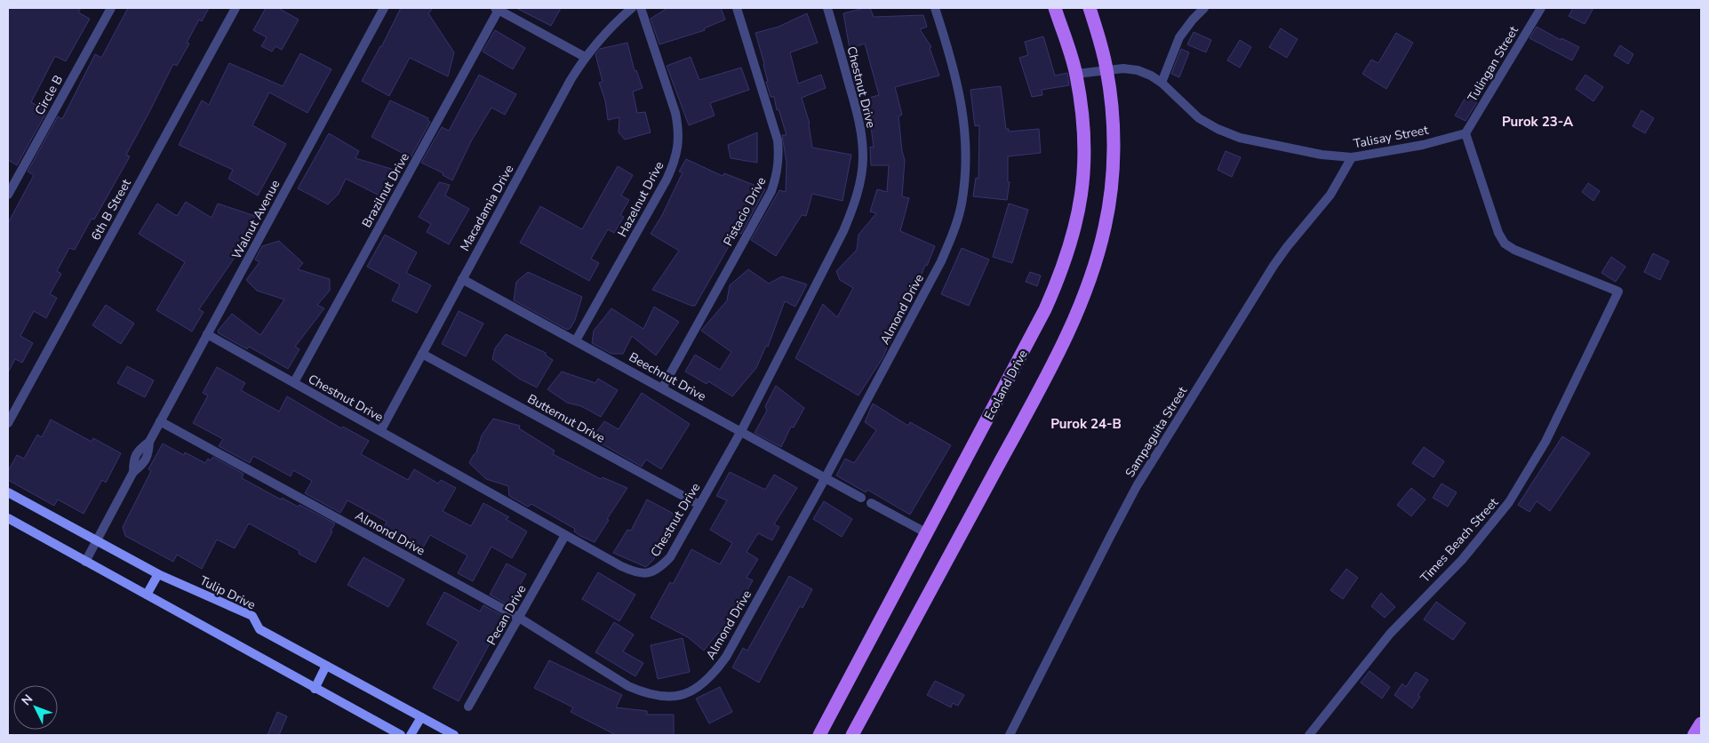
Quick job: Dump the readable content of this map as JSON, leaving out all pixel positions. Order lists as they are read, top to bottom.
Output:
{
  "streets": {
    "main road": ["Ecoland Drive", "Tulip Drive"],
    "street": [
      "Tulingan Street",
      "Chestnut Drive",
      "Circle B",
      "Talisay Street",
      "Brazilnut Drive",
      "Hazelnut Drive",
      "Macadamia Drive",
      "6th B Street",
      "Pistacio Drive",
      "Walnut Avenue",
      "Almond Drive",
      "Beechnut Drive",
      "Butternut Drive",
      "Sampaguita Street",
      "Times Beach Street",
      "Pecan Drive"
    ]
  },
  "crossings": [
    ["Tulingan Street", "Talisay Street"],
    ["Tulingan Street", "Times Beach Street"],
    ["Chestnut Drive", "Brazilnut Drive"],
    ["Chestnut Drive", "Macadamia Drive"],
    ["Chestnut Drive", "Walnut Avenue"],
    ["Chestnut Drive", "Beechnut Drive"],
    ["Chestnut Drive", "Butternut Drive"],
    ["Chestnut Drive", "Pecan Drive"],
    ["Talisay Street", "Ecoland Drive"],
    ["Talisay Street", "Sampaguita Street"],
    ["Talisay Street", "Times Beach Street"],
    ["Hazelnut Drive", "Beechnut Drive"],
    ["Macadamia Drive", "Beechnut Drive"],
    ["Macadamia Drive", "Butternut Drive"],
    ["Pistacio Drive", "Beechnut Drive"],
    ["Walnut Avenue", "Almond Drive"],
    ["Walnut Avenue", "Tulip Drive"],
    ["Almond Drive", "Beechnut Drive"],
    ["Almond Drive", "Pecan Drive"]
  ],
  "districts": ["Purok 23-A", "Purok 24-B"],
  "north": "top left"
}
